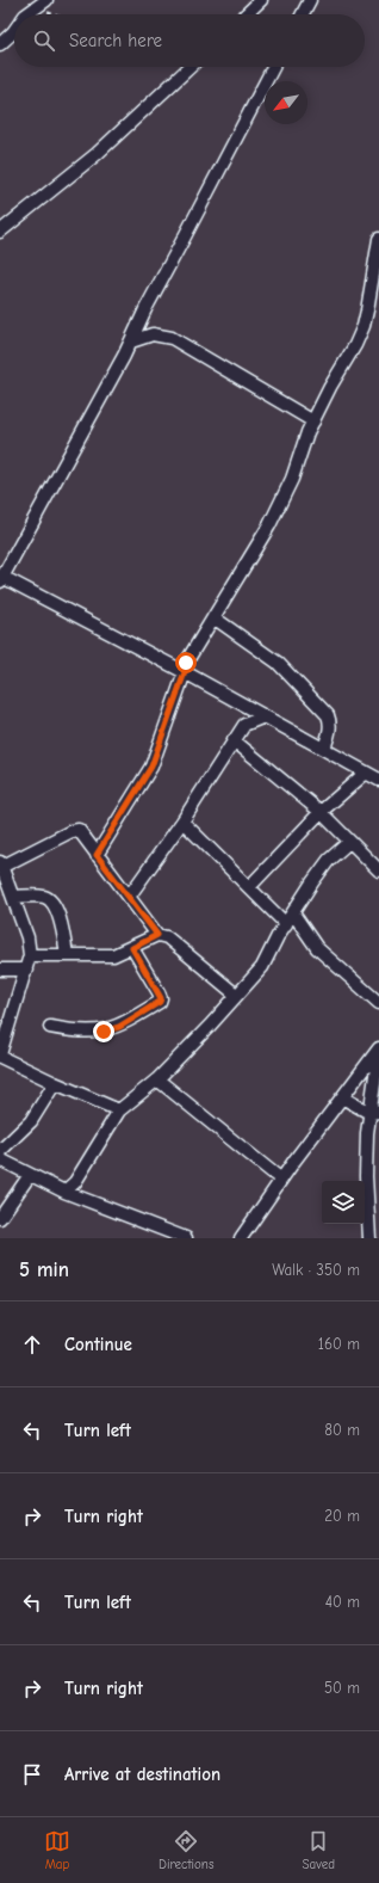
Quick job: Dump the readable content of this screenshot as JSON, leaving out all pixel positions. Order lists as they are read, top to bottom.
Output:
{
  "north": "bottom left",
  "page": {
    "search": "Search here",
    "heading": ["5 min", "Walk · 350 m"],
    "list": [
      ["Continue", "160 m"],
      ["Turn left", "80 m"],
      ["Turn right", "20 m"],
      ["Turn left", "40 m"],
      ["Turn right", "50 m"],
      "Arrive at destination"
    ],
    "nav": ["Map", "Directions", "Saved"]
  }
}
